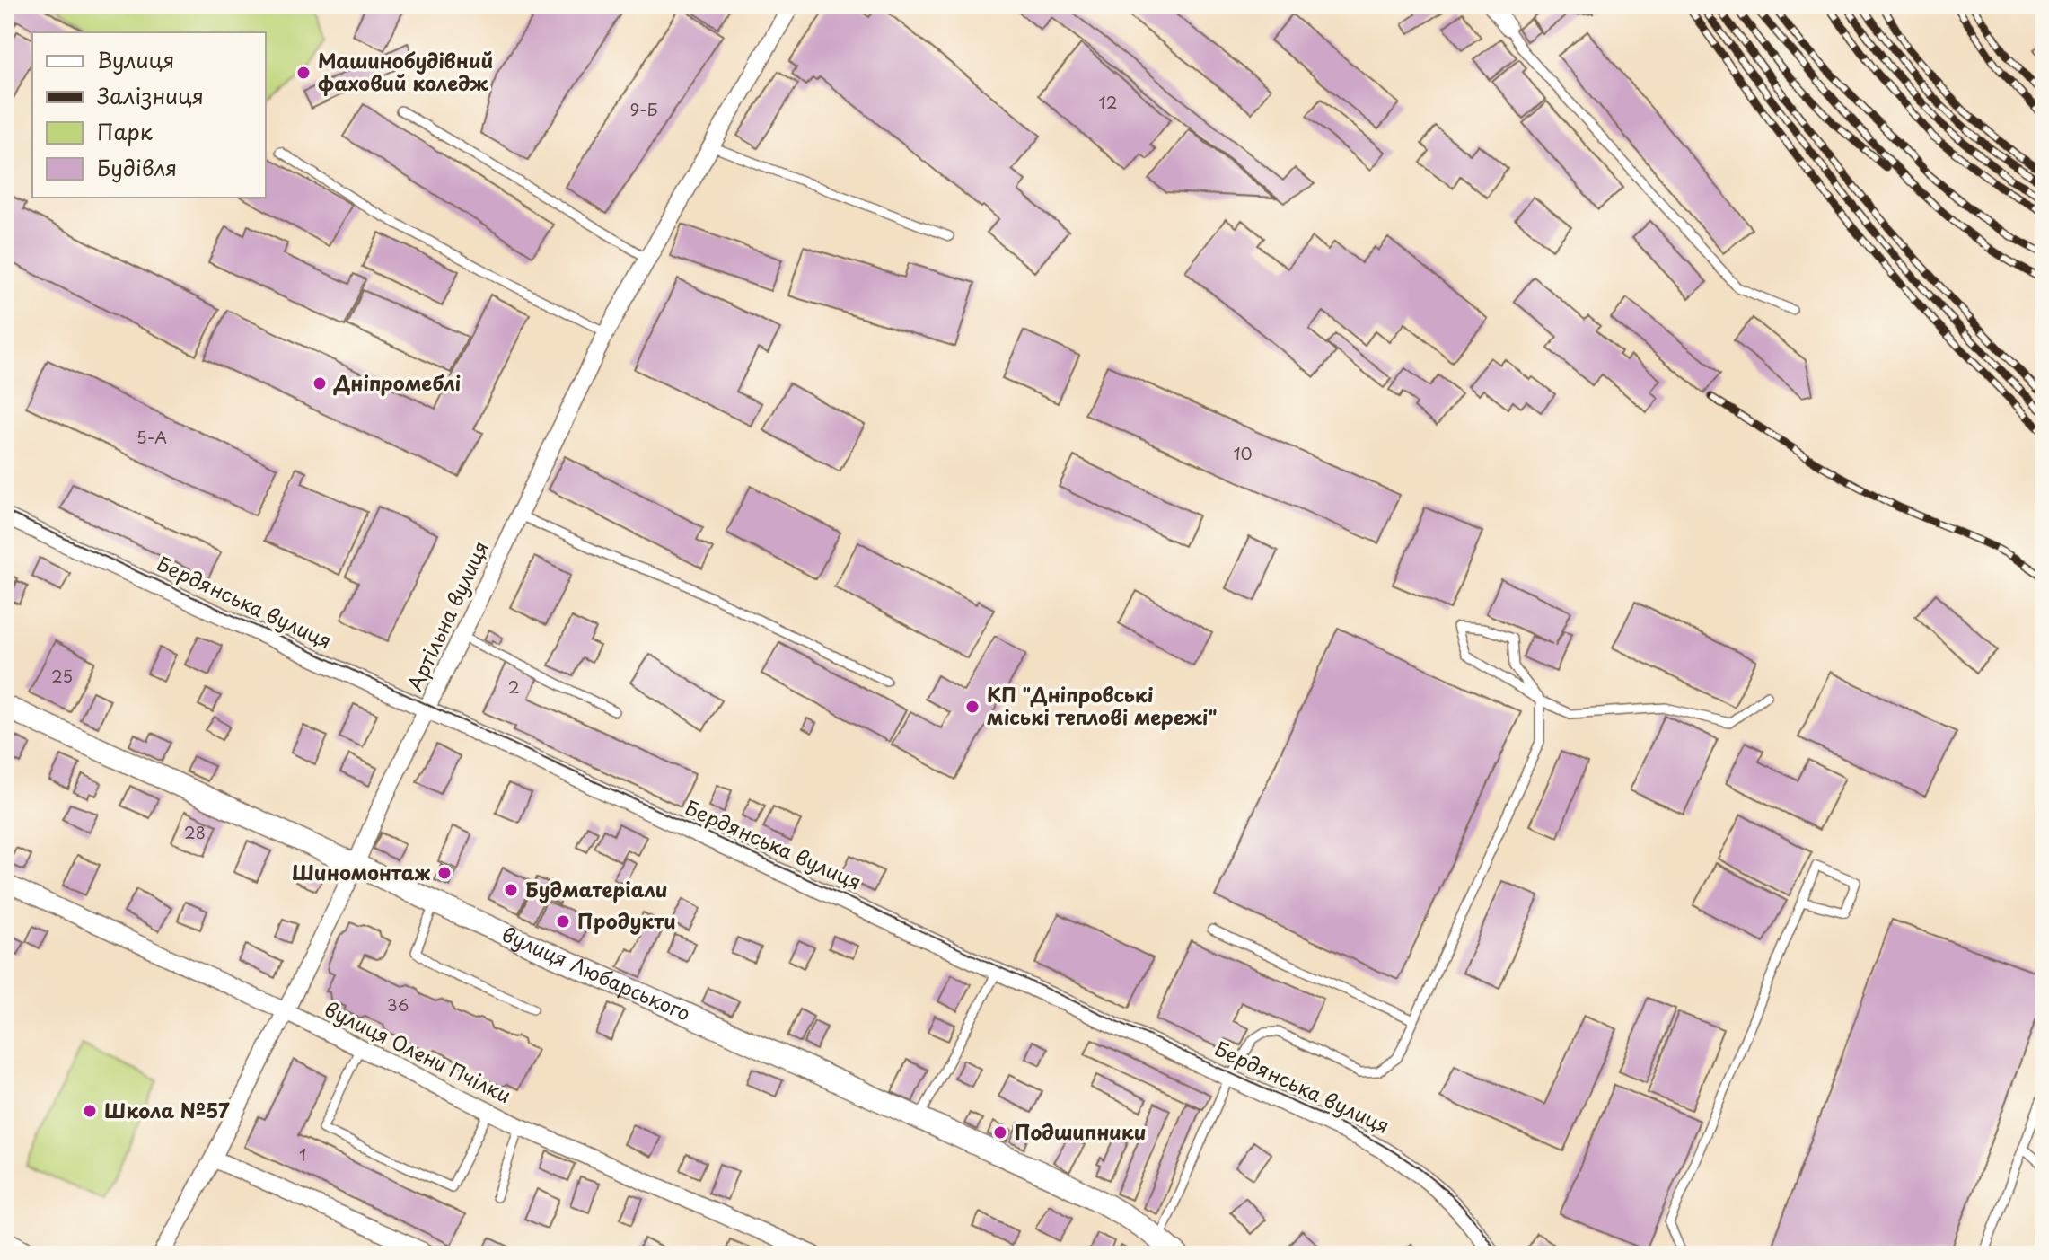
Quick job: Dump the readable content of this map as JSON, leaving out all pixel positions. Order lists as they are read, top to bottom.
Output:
{
  "streets": {
    "main road": ["вулиця Любарського"],
    "street": ["Бердянська вулиця", "Артільна вулиця", "вулиця Олени Пчілки"]
  },
  "crossings": [
    ["Бердянська вулиця", "Артільна вулиця"],
    ["Артільна вулиця", "вулиця Любарського"],
    ["Артільна вулиця", "вулиця Олени Пчілки"]
  ],
  "places": [
    "Машинобудівний фаховий коледж",
    "Дніпромеблі",
    "КП \"Дніпровські міські теплові мережі\"",
    "Шиномонтаж",
    "Будматеріали",
    "Продукти",
    "Школа №57",
    "Подшипники"
  ],
  "house_numbers": [
    "12",
    "9-Б",
    "5-А",
    "10",
    "25",
    "2",
    "28",
    "36",
    "1"
  ],
  "legend": [
    "Вулиця",
    "Залізниця",
    "Парк",
    "Будівля"
  ]
}
